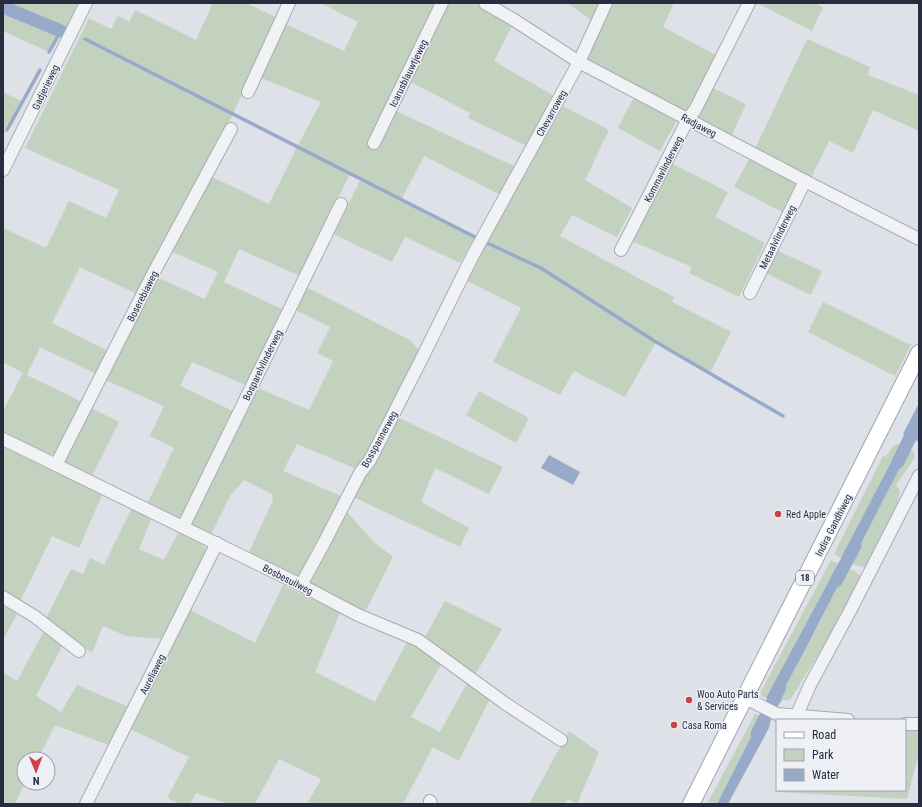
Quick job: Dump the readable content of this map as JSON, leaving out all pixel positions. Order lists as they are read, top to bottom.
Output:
{
  "streets": {
    "main road": ["Indira Gandhiweg", "18"],
    "street": [
      "Icarusblauwtjeweg",
      "Gadjerieweg",
      "Chevarroweg",
      "Radjaweg",
      "Kommavlinderweg",
      "Metaalvlinderweg",
      "Boserebiaweg",
      "Bosparelvlinderweg",
      "Bosspannerweg",
      "Bosbesuilweg",
      "Aureliaweg"
    ]
  },
  "crossings": [
    ["Chevarroweg", "Radjaweg"],
    ["Chevarroweg", "Bosspannerweg"],
    ["Radjaweg", "Kommavlinderweg"],
    ["Radjaweg", "Metaalvlinderweg"],
    ["Boserebiaweg", "Bosbesuilweg"],
    ["Bosparelvlinderweg", "Bosbesuilweg"],
    ["Bosspannerweg", "Bosbesuilweg"],
    ["Bosbesuilweg", "Aureliaweg"]
  ],
  "places": ["Red Apple", "Woo Auto Parts & Services", "Casa Roma"],
  "legend": ["Road", "Park", "Water"],
  "north": "bottom"
}
